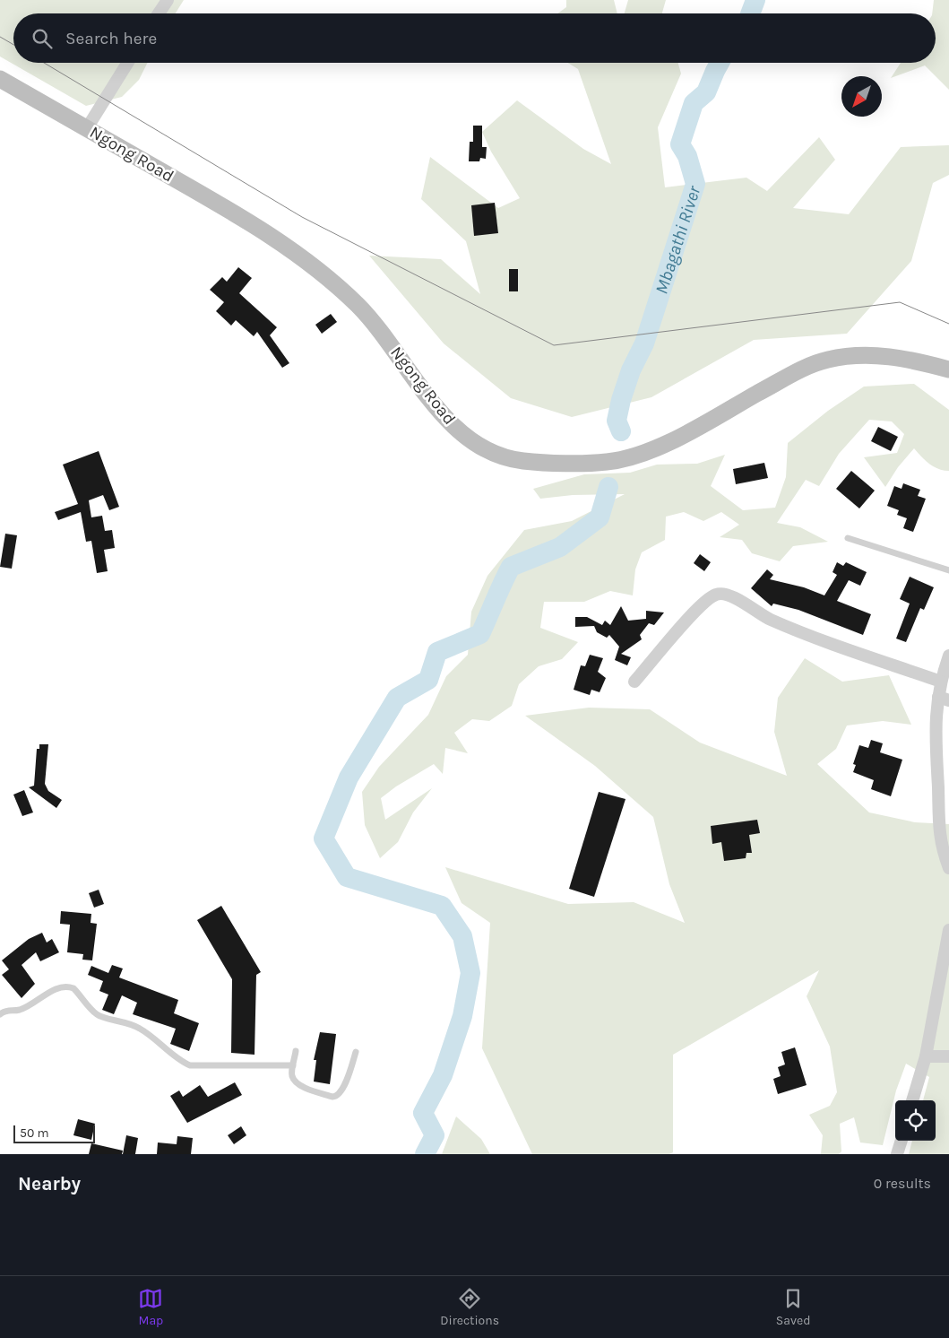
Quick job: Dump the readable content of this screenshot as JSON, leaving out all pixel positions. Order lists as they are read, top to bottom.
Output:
{
  "streets": {
    "main road": ["Ngong Road"]
  },
  "water": ["Mbagathi River"],
  "scale_bar": "50 m",
  "north": "bottom left",
  "page": {
    "search": "Search here",
    "scale": "50 m",
    "heading": ["Nearby", "0 results"],
    "nav": ["Map", "Directions", "Saved"]
  }
}
